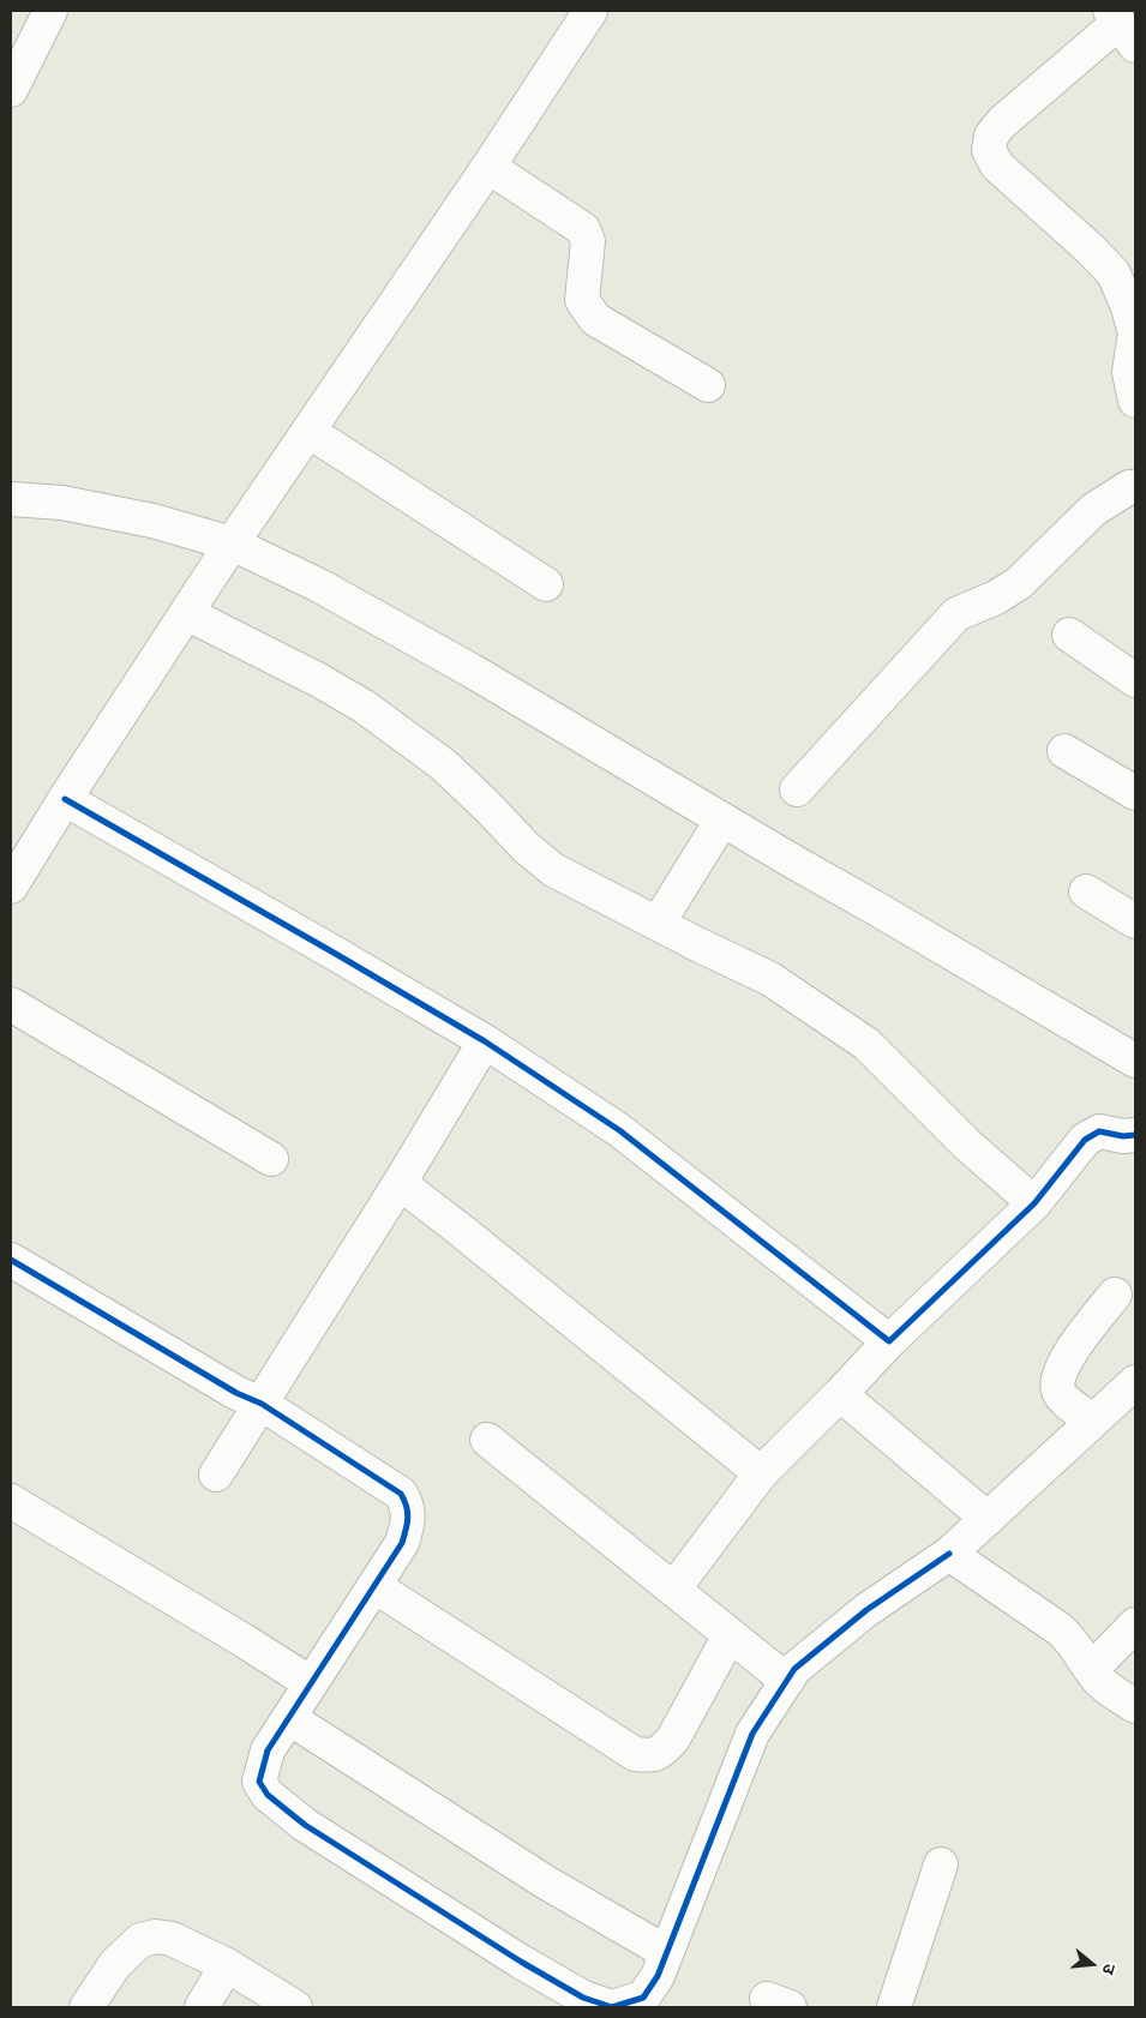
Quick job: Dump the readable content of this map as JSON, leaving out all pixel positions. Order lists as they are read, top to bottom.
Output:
{
  "north": "right"
}
